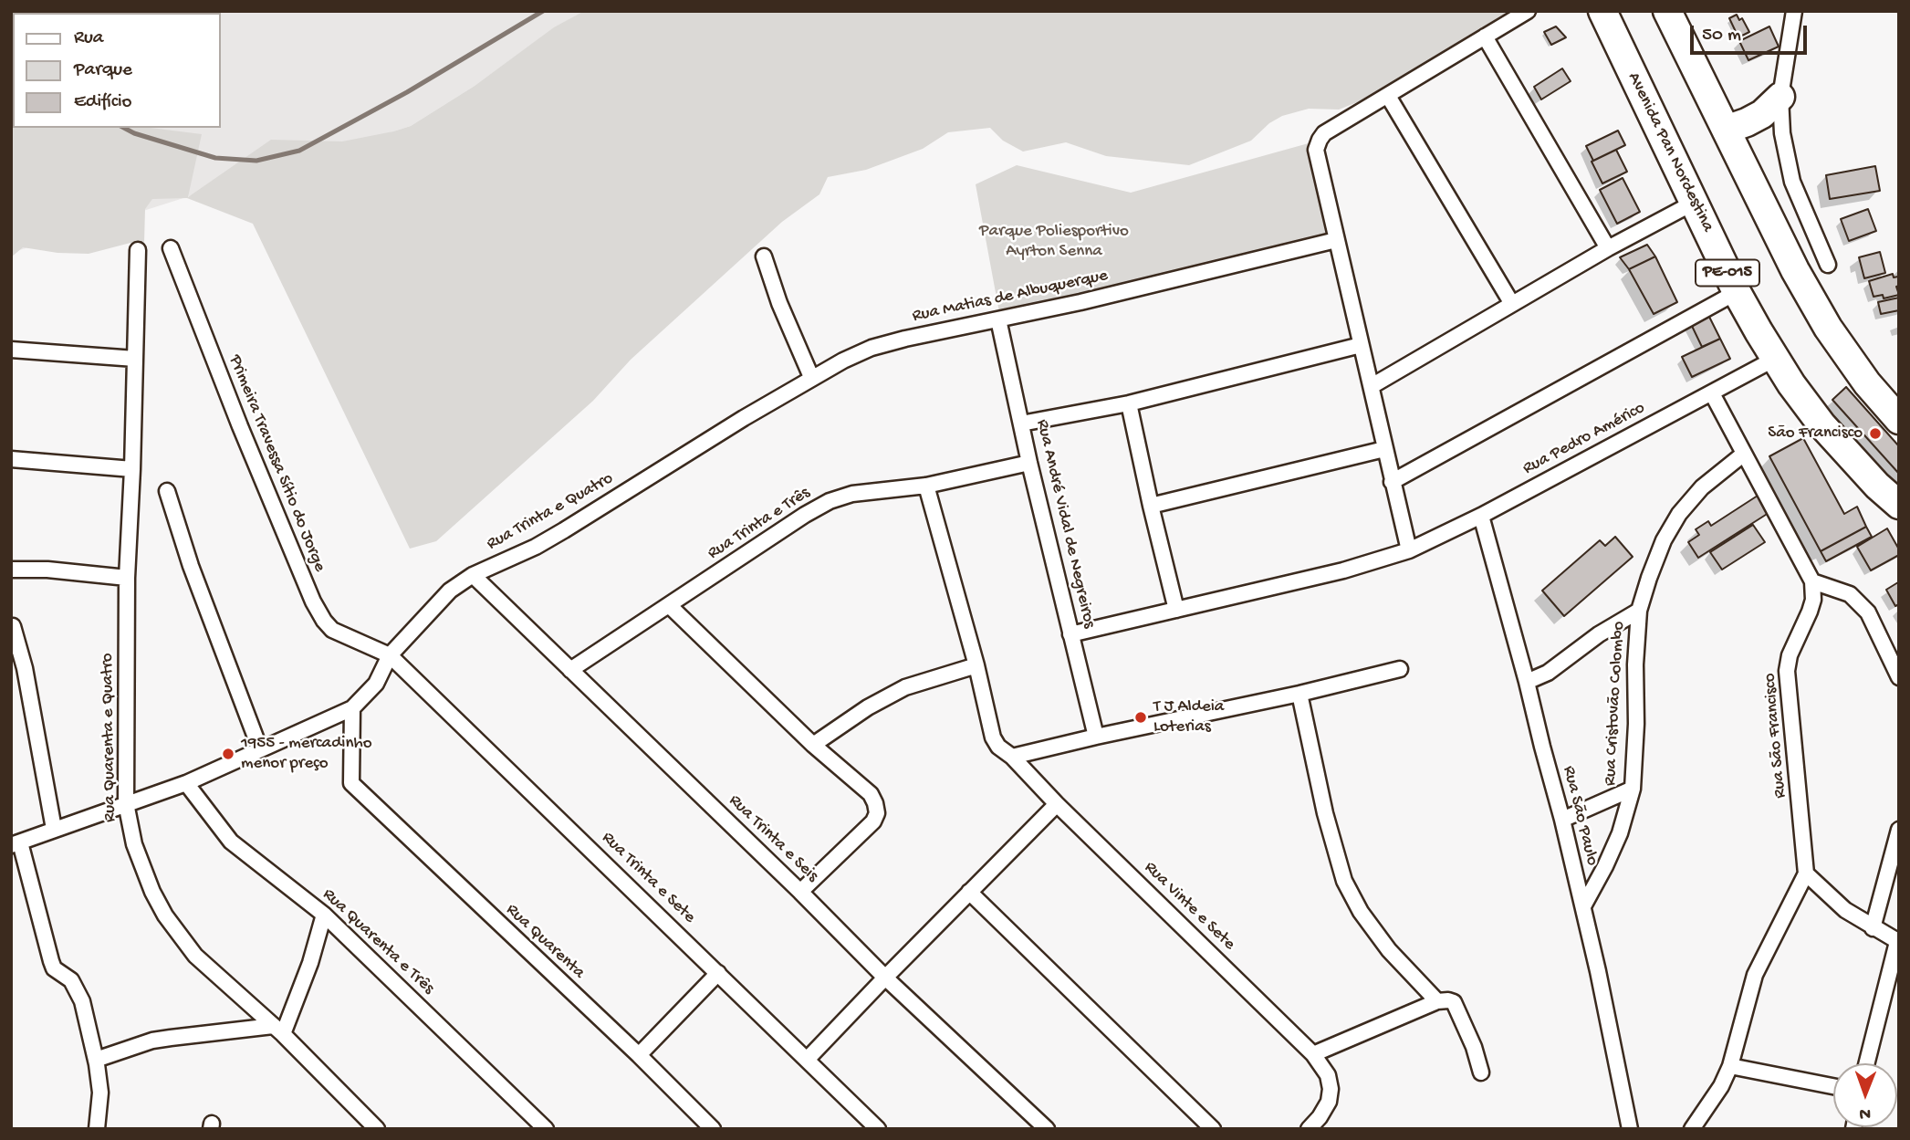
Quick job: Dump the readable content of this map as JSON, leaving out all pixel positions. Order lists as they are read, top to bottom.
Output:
{
  "streets": {
    "highway": ["Avenida Pan Nordestina", "PE-015"],
    "street": [
      "Rua Matias de Albuquerque",
      "Rua Pedro Américo",
      "Primeira Travessa Sítio do Jorge",
      "Rua Trinta e Quatro",
      "Rua Trinta e Três",
      "Rua André Vidal de Negreiros",
      "Rua Cristovão Colombo",
      "Rua São Francisco",
      "Rua Quarenta e Quatro",
      "Rua São Paulo",
      "Rua Trinta e Seis",
      "Rua Trinta e Sete",
      "Rua Vinte e Sete",
      "Rua Quarenta e Três",
      "Rua Quarenta"
    ]
  },
  "crossings": [
    ["Avenida Pan Nordestina", "Rua Pedro Américo"],
    ["Rua Matias de Albuquerque", "Rua Trinta e Quatro"],
    ["Rua Matias de Albuquerque", "Rua André Vidal de Negreiros"],
    ["Rua Pedro Américo", "Rua André Vidal de Negreiros"],
    ["Rua Pedro Américo", "Rua São Paulo"],
    ["Primeira Travessa Sítio do Jorge", "Rua Trinta e Quatro"],
    ["Primeira Travessa Sítio do Jorge", "Rua Trinta e Sete"],
    ["Rua Trinta e Quatro", "Rua Trinta e Seis"],
    ["Rua Trinta e Quatro", "Rua Trinta e Sete"],
    ["Rua Trinta e Quatro", "Rua Quarenta"],
    ["Rua Trinta e Três", "Rua André Vidal de Negreiros"],
    ["Rua Trinta e Três", "Rua Trinta e Seis"],
    ["Rua Trinta e Três", "Rua Vinte e Sete"],
    ["Rua Cristovão Colombo", "Rua São Paulo"]
  ],
  "parks": ["Parque Poliesportivo Ayrton Senna"],
  "places": ["São Francisco", "T J Aldeia Loterias", "1955 - mercadinho menor preço"],
  "legend": ["Rua", "Parque", "Edifício"],
  "scale_bar": "50 m",
  "north": "bottom"
}
